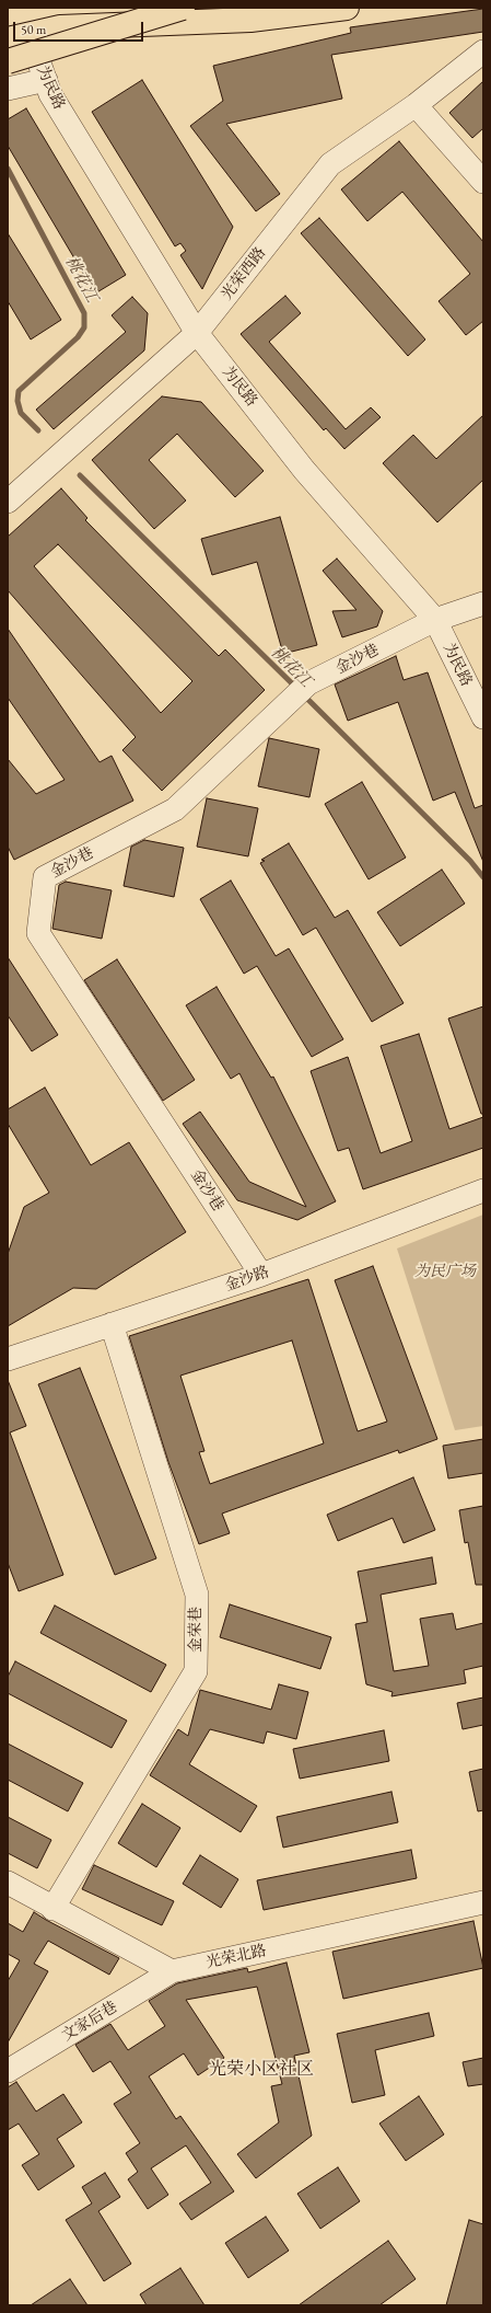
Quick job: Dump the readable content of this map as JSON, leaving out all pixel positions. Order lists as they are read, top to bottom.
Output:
{
  "streets": {
    "street": [
      "为民路",
      "光荣西路",
      "金沙巷",
      "金沙路",
      "金荣巷",
      "光荣北路",
      "文家后巷"
    ]
  },
  "crossings": [
    ["为民路", "光荣西路"],
    ["为民路", "金沙巷"],
    ["金沙巷", "金沙路"],
    ["金沙路", "金荣巷"],
    ["光荣北路", "文家后巷"]
  ],
  "districts": ["光荣小区社区"],
  "water": ["桃花江"],
  "parks": ["为民广场"],
  "scale_bar": "50 m"
}
